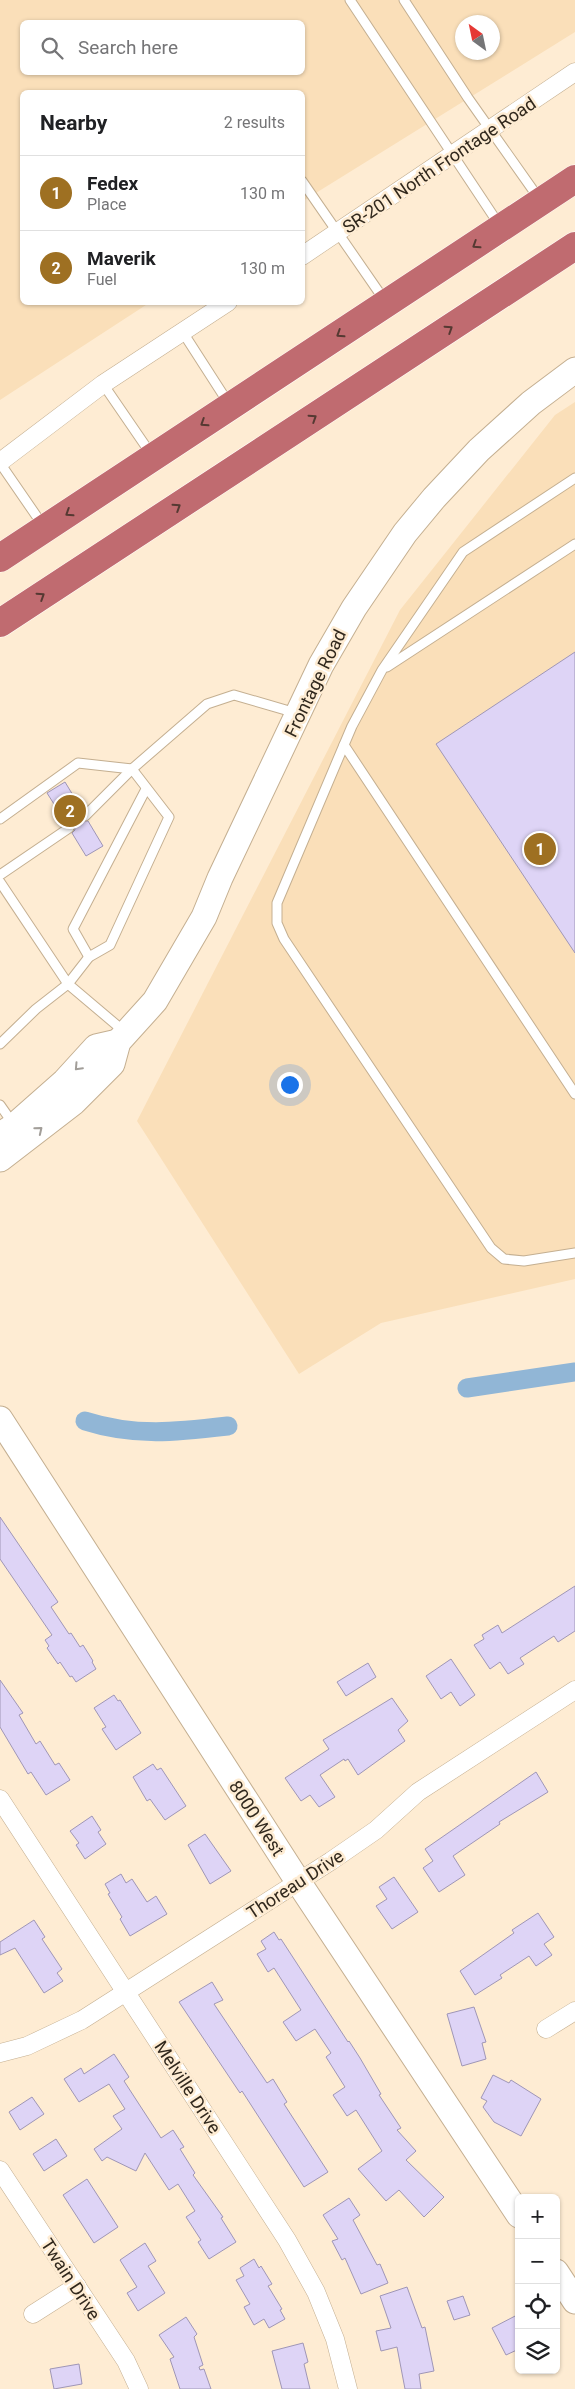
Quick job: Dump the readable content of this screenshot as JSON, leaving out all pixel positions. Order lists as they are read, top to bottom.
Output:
{
  "streets": {
    "street": [
      "SR-201 North Frontage Road",
      "Frontage Road",
      "8000 West",
      "Thoreau Drive",
      "Melville Drive",
      "Twain Drive"
    ]
  },
  "crossings": [
    ["8000 West", "Thoreau Drive"],
    ["Thoreau Drive", "Melville Drive"]
  ],
  "north": "top left",
  "page": {
    "search": "Search here",
    "heading": ["Nearby", "2 results"],
    "list": [
      {
        "mark": "1",
        "name": "Fedex",
        "note": "Place",
        "value": "130 m"
      },
      {
        "mark": "2",
        "name": "Maverik",
        "note": "Fuel",
        "value": "130 m"
      }
    ],
    "pins": ["2", "1"],
    "map_buttons": ["+", "−"]
  }
}
